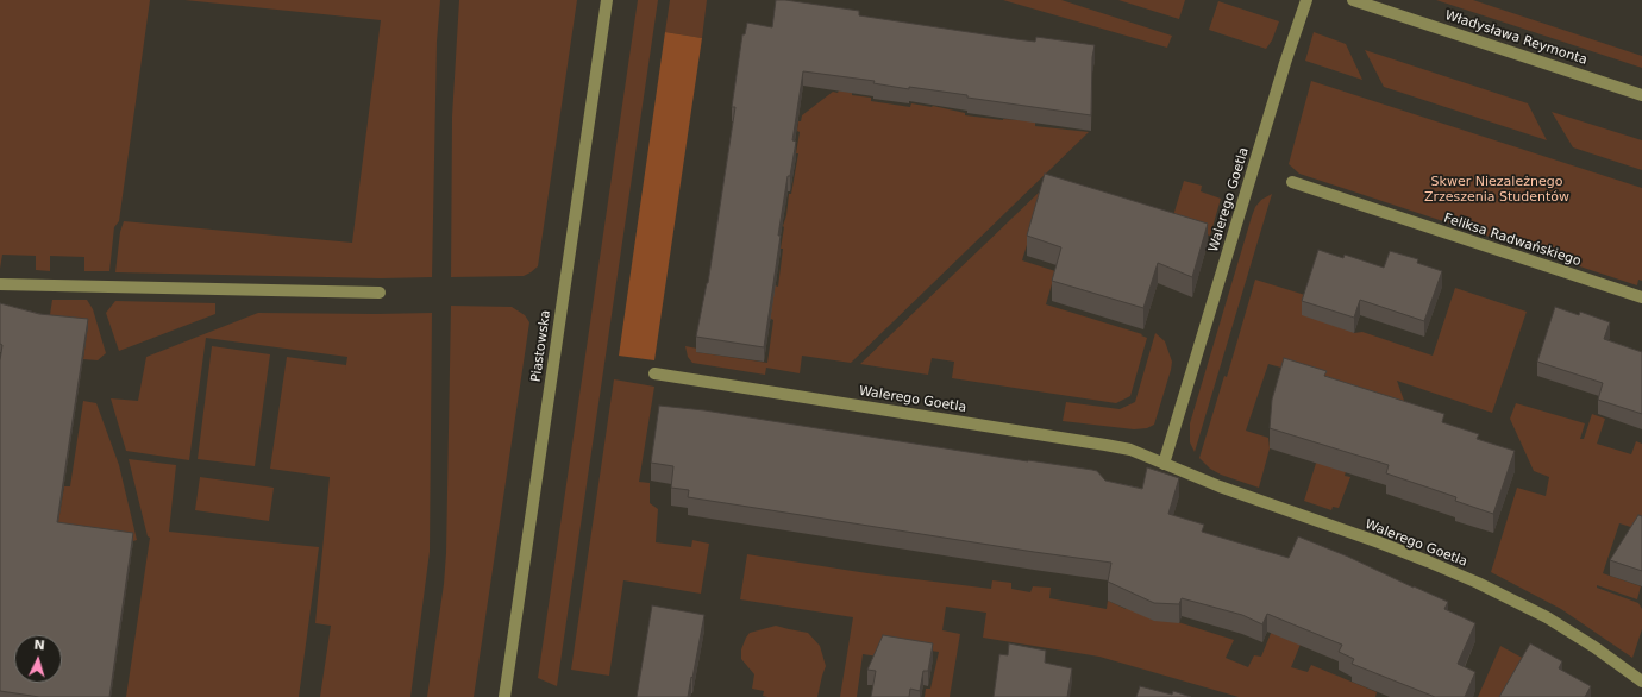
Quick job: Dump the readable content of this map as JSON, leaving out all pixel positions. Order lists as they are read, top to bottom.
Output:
{
  "streets": {
    "street": [
      "Władysława Reymonta",
      "Walerego Goetla",
      "Feliksa Radwańskiego",
      "Piastowska"
    ]
  },
  "parks": ["Skwer Niezależnego Zrzeszenia Studentów"],
  "north": "top"
}
